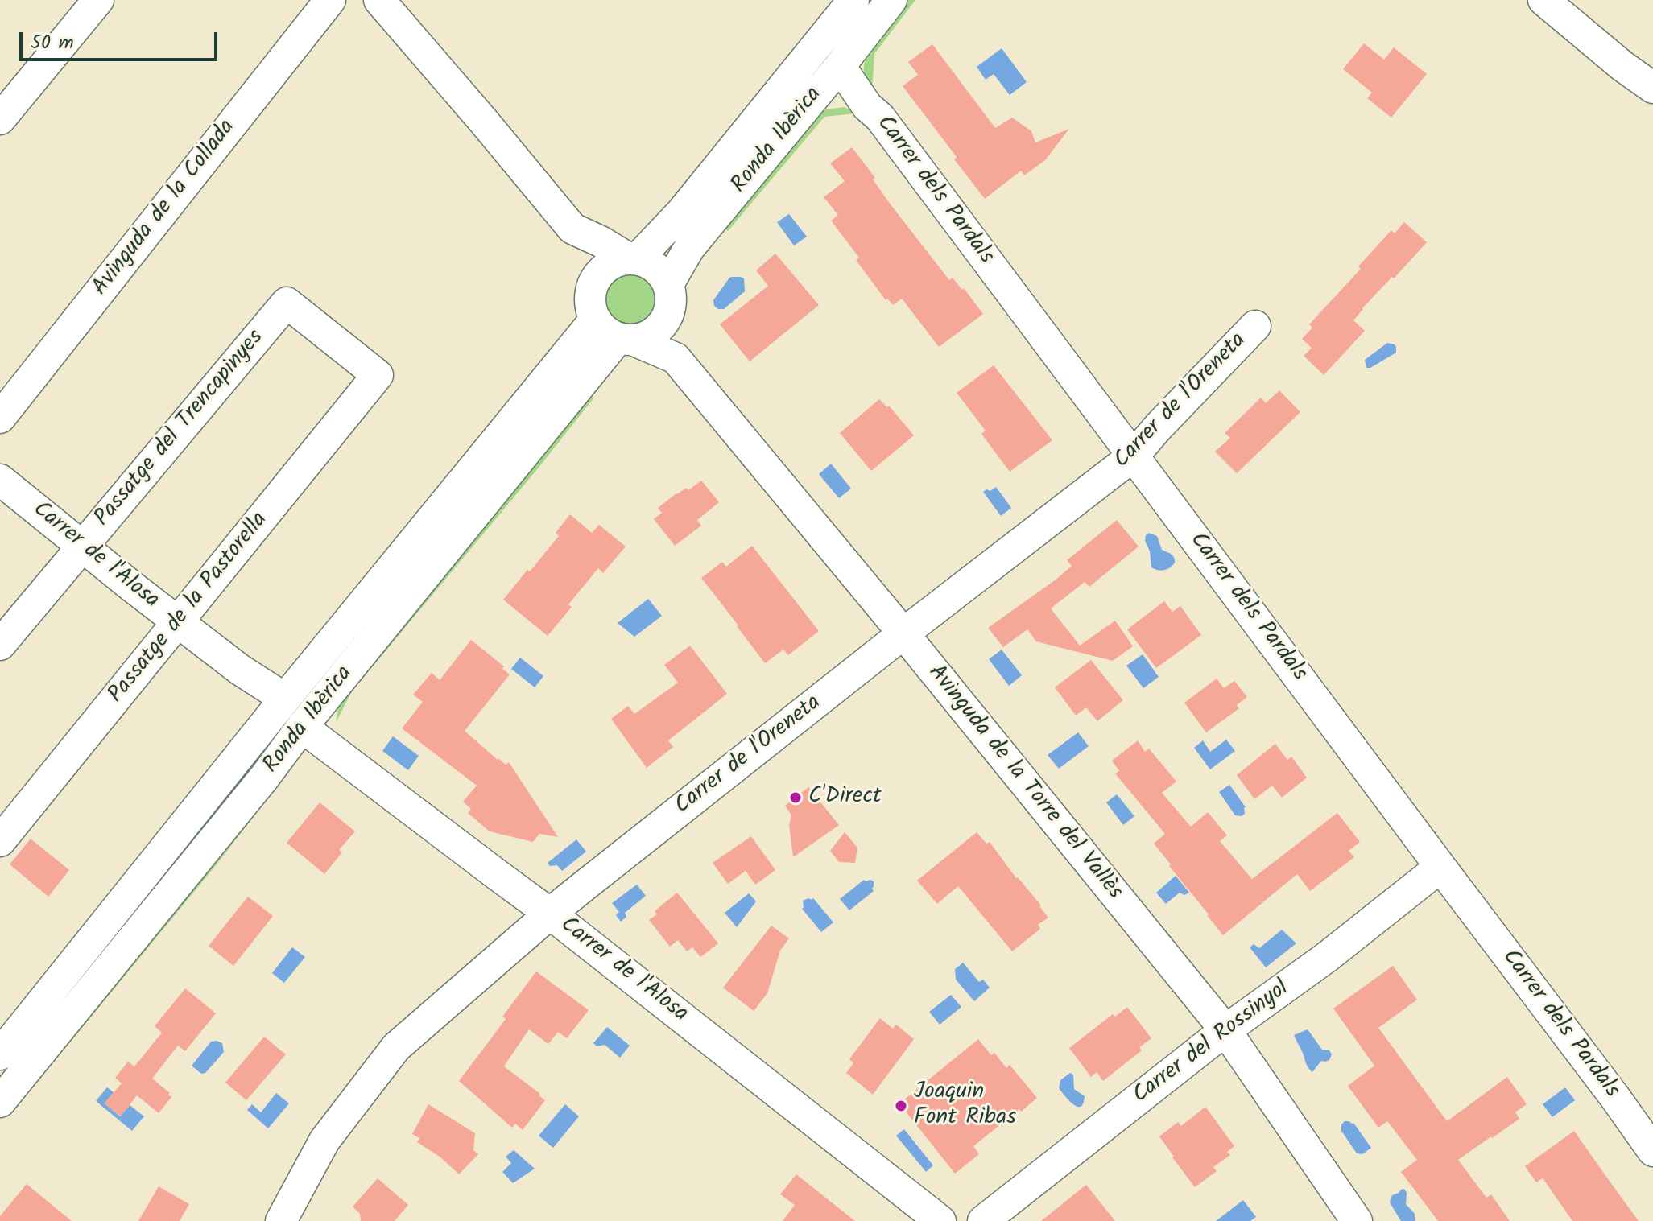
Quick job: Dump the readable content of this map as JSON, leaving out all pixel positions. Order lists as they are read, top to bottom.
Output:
{
  "streets": {
    "street": [
      "Ronda Ibèrica",
      "Carrer dels Pardals",
      "Avinguda de la Collada",
      "Carrer de l'Oreneta",
      "Passatge del Trencapinyes",
      "Carrer de l'Alosa",
      "Passatge de la Pastorella",
      "Avinguda de la Torre del Vallès",
      "Carrer del Rossinyol"
    ]
  },
  "crossings": [
    ["Ronda Ibèrica", "Carrer dels Pardals"],
    ["Ronda Ibèrica", "Carrer de l'Alosa"],
    ["Ronda Ibèrica", "Avinguda de la Torre del Vallès"],
    ["Carrer dels Pardals", "Carrer de l'Oreneta"],
    ["Carrer dels Pardals", "Carrer del Rossinyol"],
    ["Carrer de l'Oreneta", "Carrer de l'Alosa"],
    ["Carrer de l'Oreneta", "Avinguda de la Torre del Vallès"],
    ["Passatge del Trencapinyes", "Carrer de l'Alosa"],
    ["Passatge del Trencapinyes", "Passatge de la Pastorella"],
    ["Carrer de l'Alosa", "Passatge de la Pastorella"],
    ["Avinguda de la Torre del Vallès", "Carrer del Rossinyol"]
  ],
  "places": ["C'Direct", "Joaquin Font Ribas"],
  "scale_bar": "50 m"
}
